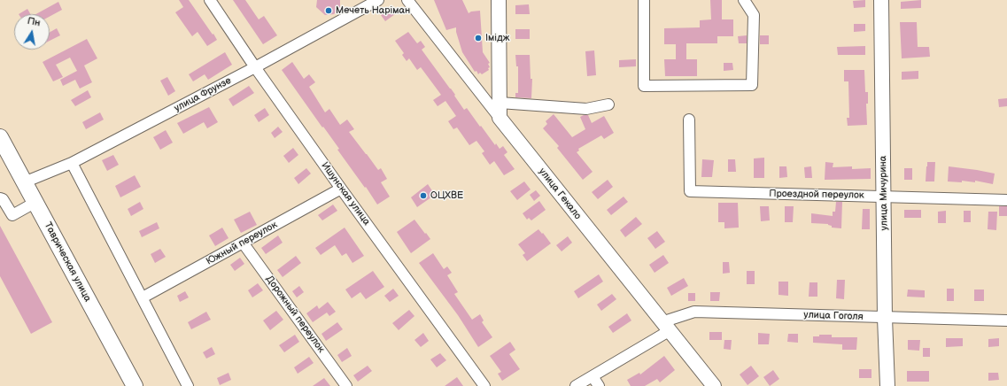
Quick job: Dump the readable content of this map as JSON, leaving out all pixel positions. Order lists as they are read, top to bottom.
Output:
{
  "streets": {
    "highway": ["Таврическая улица"],
    "main road": ["улица Мичурина", "улица Гекало"],
    "street": [
      "улица Фрунзе",
      "Ишунская улица",
      "Проездной переулок",
      "Южный переулок",
      "Дорожный переулок",
      "улица Гоголя"
    ]
  },
  "crossings": [
    ["улица Фрунзе", "Ишунская улица"],
    ["улица Фрунзе", "Таврическая улица"],
    ["улица Мичурина", "Проездной переулок"],
    ["улица Мичурина", "улица Гоголя"],
    ["Ишунская улица", "Южный переулок"],
    ["улица Гекало", "улица Гоголя"],
    ["Южный переулок", "Дорожный переулок"]
  ],
  "places": ["Мечеть Наріман", "Імідж", "ОЦХВЕ"],
  "north": "top"
}
